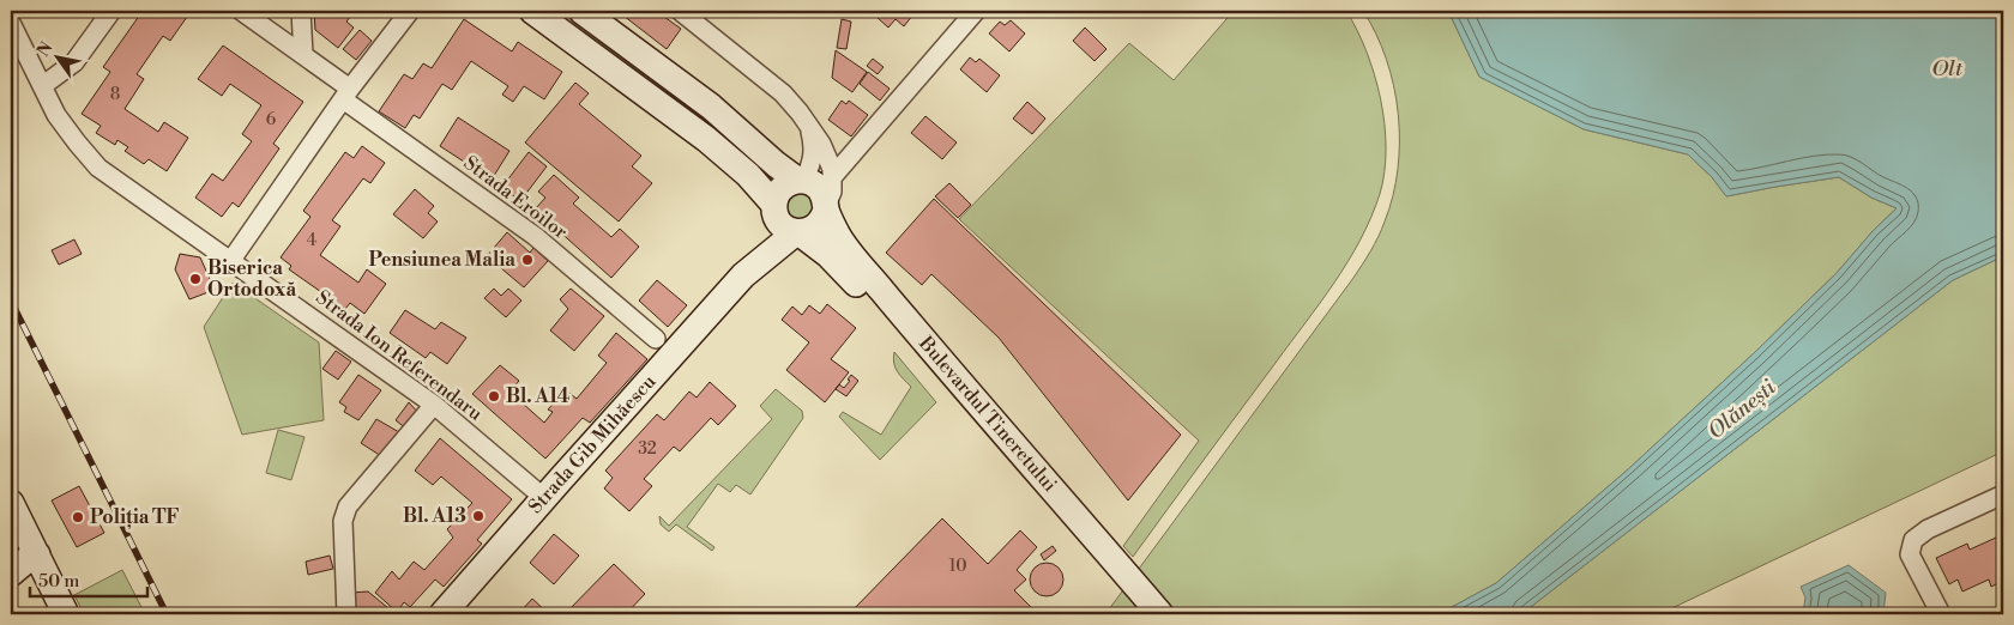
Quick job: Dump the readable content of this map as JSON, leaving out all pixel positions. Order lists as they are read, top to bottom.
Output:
{
  "streets": {
    "main road": ["Bulevardul Tineretului", "Strada Gib Mihăescu"],
    "street": ["Strada Eroilor", "Strada Ion Referendaru"]
  },
  "crossings": [
    ["Strada Ion Referendaru", "Strada Gib Mihăescu"],
    ["Bulevardul Tineretului", "Strada Gib Mihăescu"]
  ],
  "water": ["Olt", "Olănești"],
  "places": [
    "Pensiunea Malia",
    "Biserica Ortodoxă",
    "Bl. A14",
    "Bl. A13",
    "Poliția TF"
  ],
  "house_numbers": [
    "8",
    "6",
    "4",
    "32",
    "10"
  ],
  "scale_bar": "50 m",
  "north": "top left"
}
